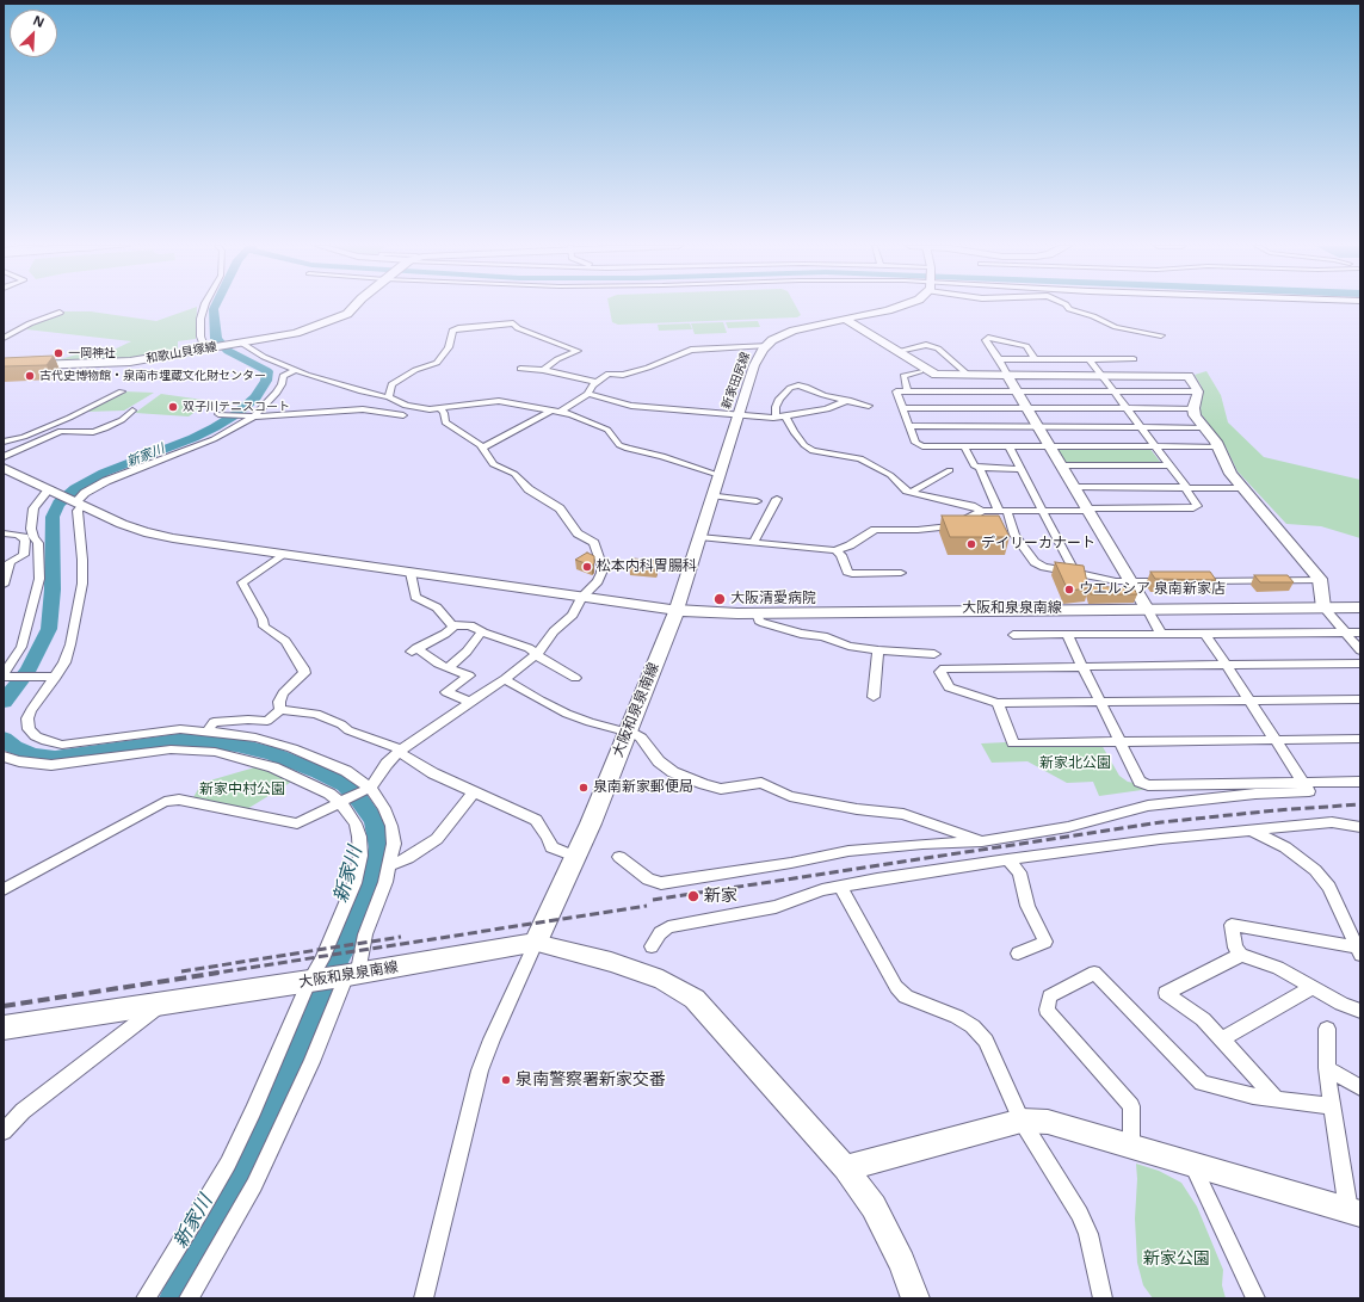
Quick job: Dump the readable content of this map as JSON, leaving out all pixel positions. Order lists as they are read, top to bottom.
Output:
{
  "streets": {
    "main road": ["和歌山貝塚線", "大阪和泉泉南線"],
    "street": ["新家田尻線"]
  },
  "crossings": [
    ["新家田尻線", "大阪和泉泉南線"]
  ],
  "water": ["新家川"],
  "parks": ["新家北公園", "新家中村公園", "新家公園"],
  "places": [
    "一岡神社",
    "古代史博物館・泉南市埋蔵文化財センター",
    "双子川テニスコート",
    "デイリーカナート",
    "松本内科胃腸科",
    "ウエルシア 泉南新家店",
    "大阪清愛病院",
    "泉南新家郵便局",
    "新家",
    "泉南警察署新家交番"
  ],
  "north": "top right"
}
